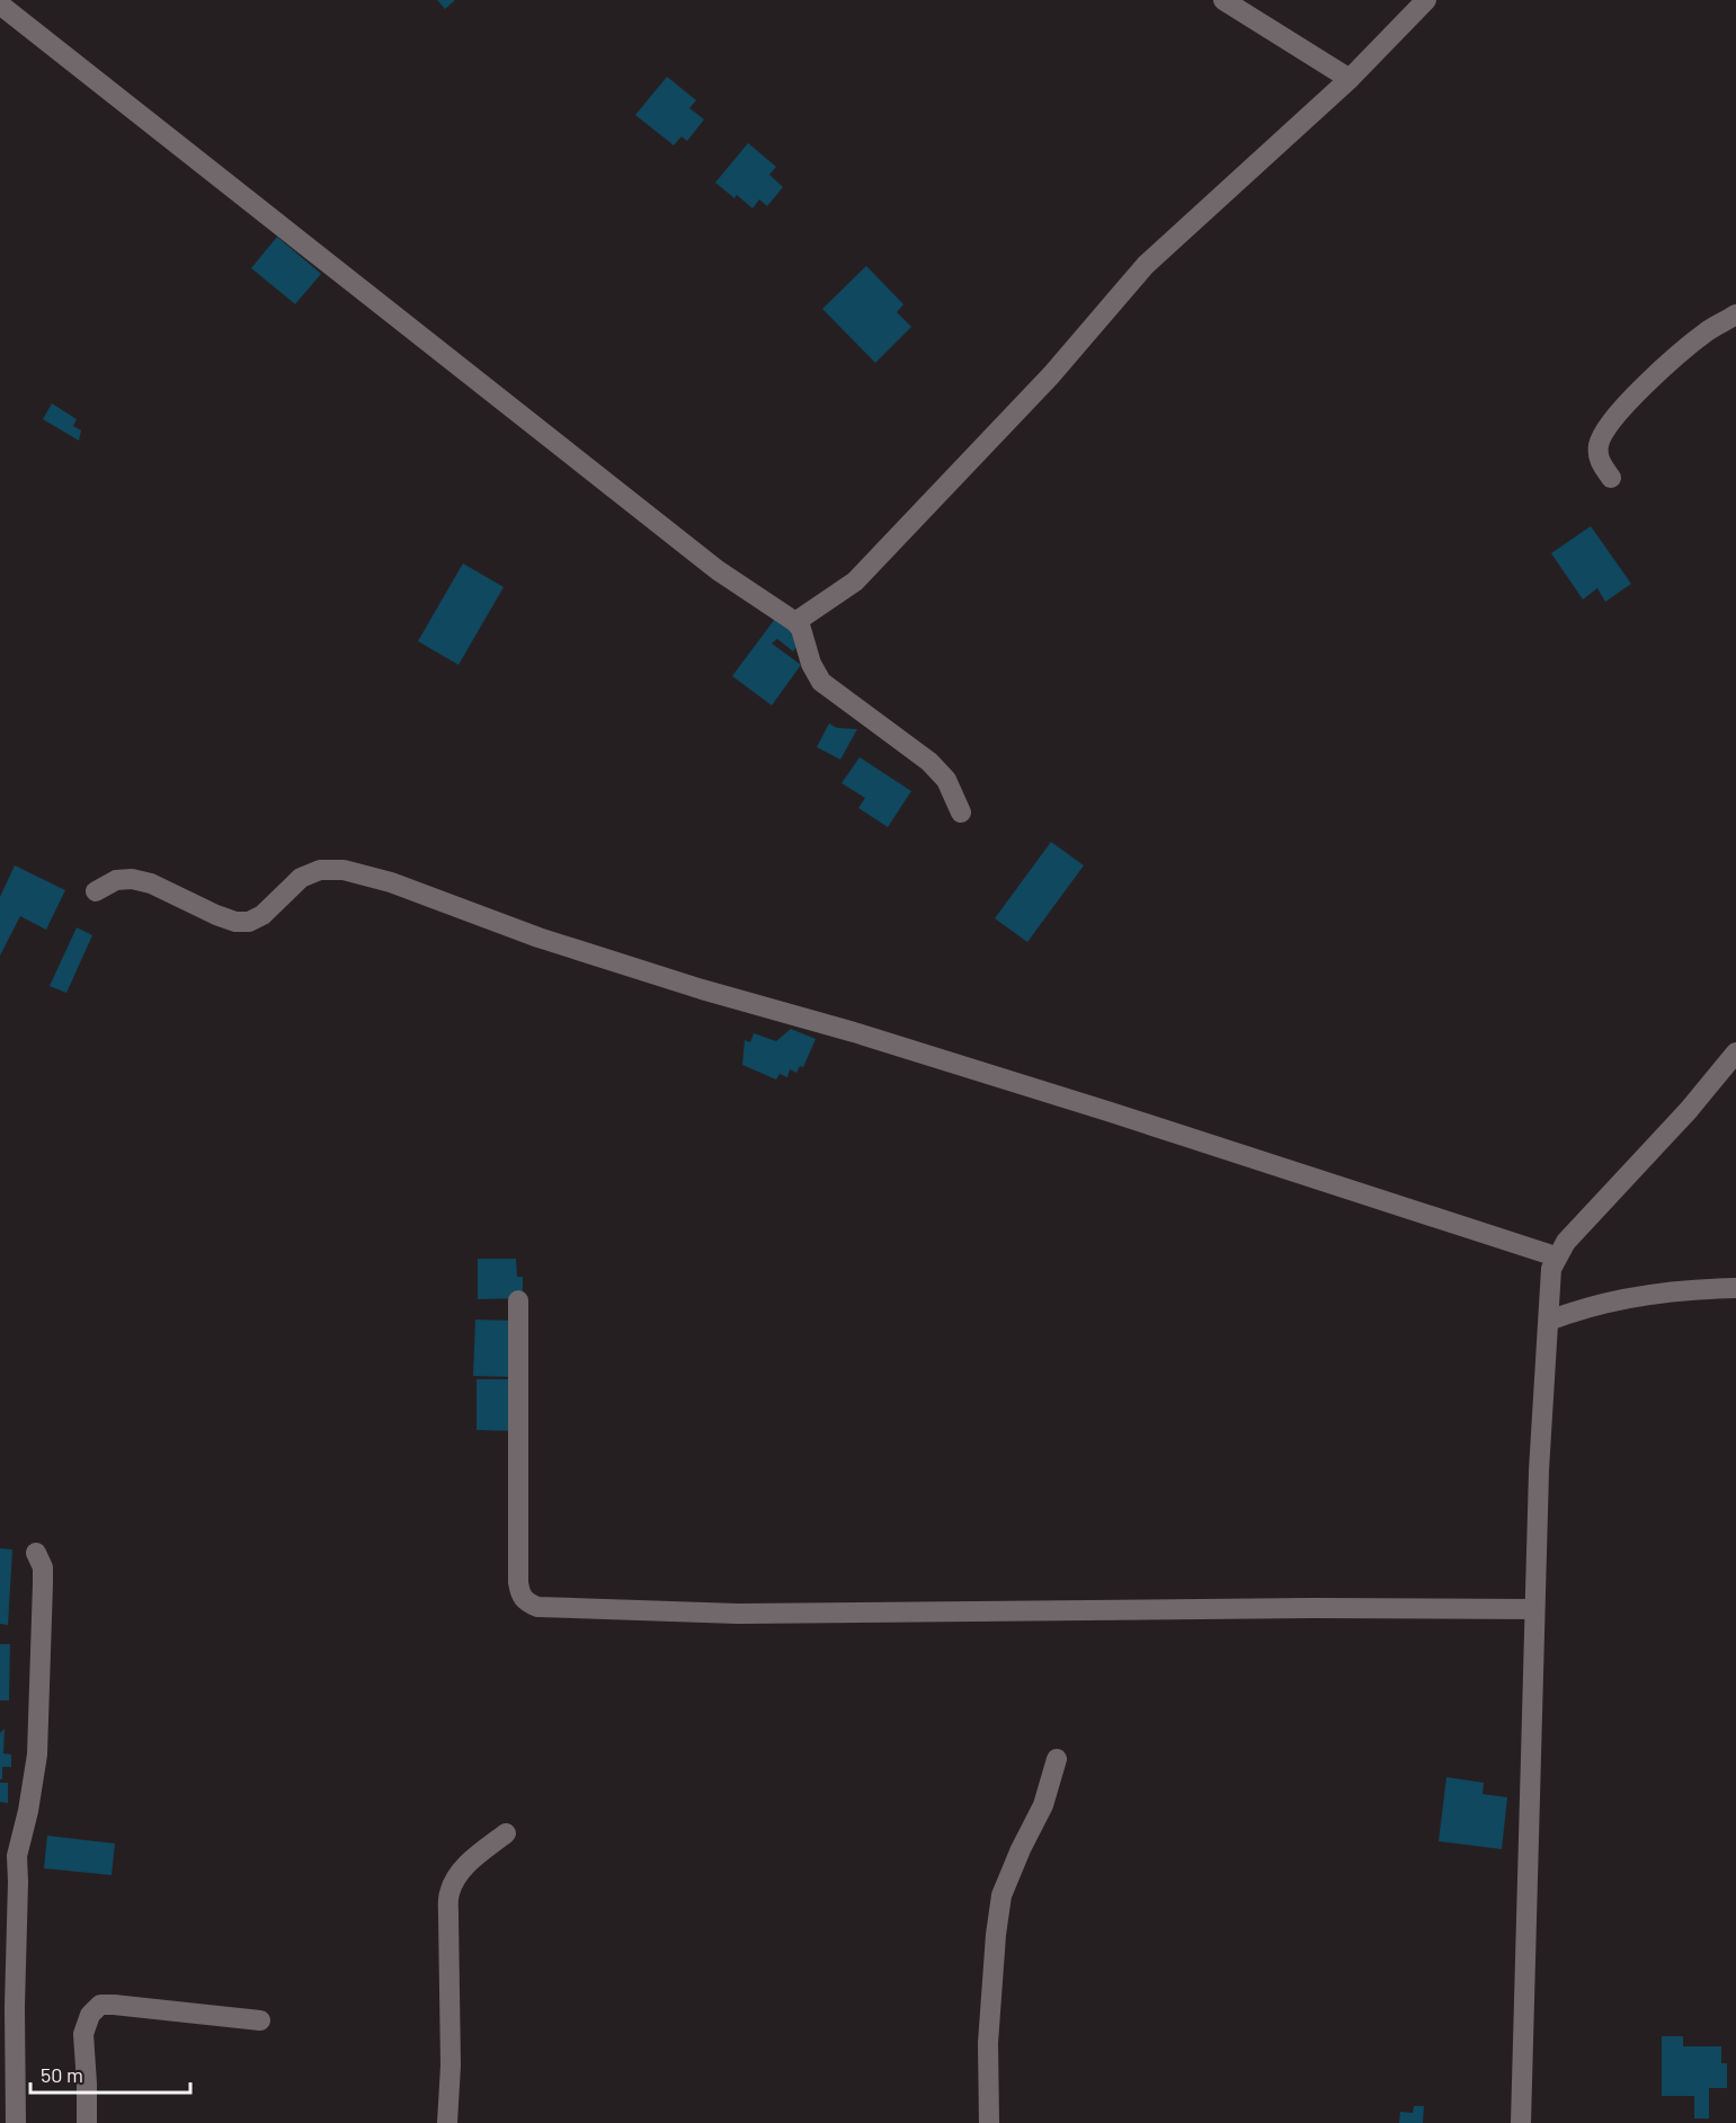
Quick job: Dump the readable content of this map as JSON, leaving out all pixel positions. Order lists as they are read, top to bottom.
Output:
{
  "scale_bar": "50 m"
}
